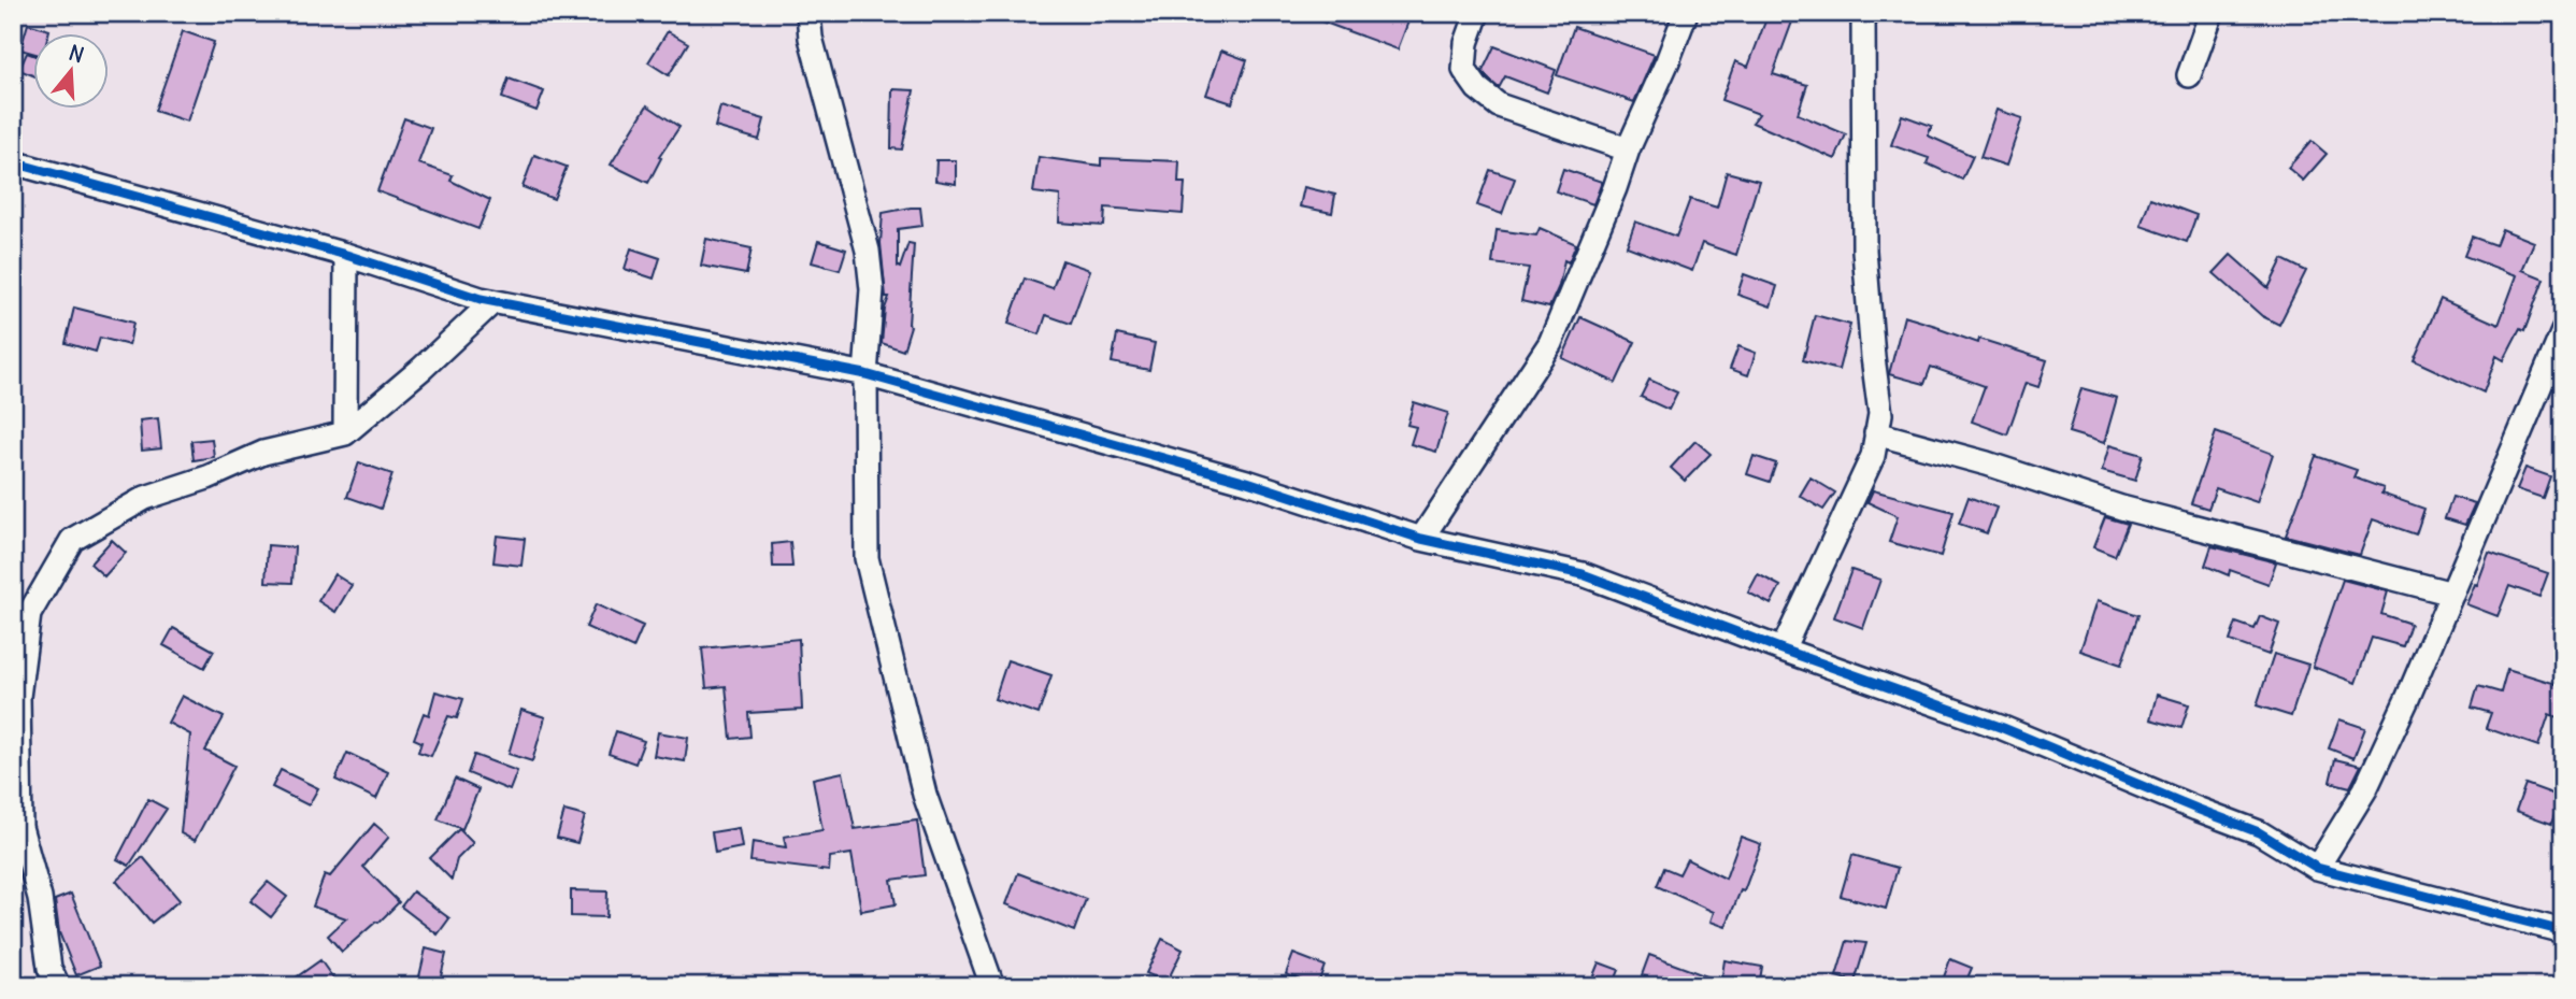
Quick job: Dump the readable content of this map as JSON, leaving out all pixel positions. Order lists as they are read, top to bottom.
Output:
{
  "north": "top"
}
